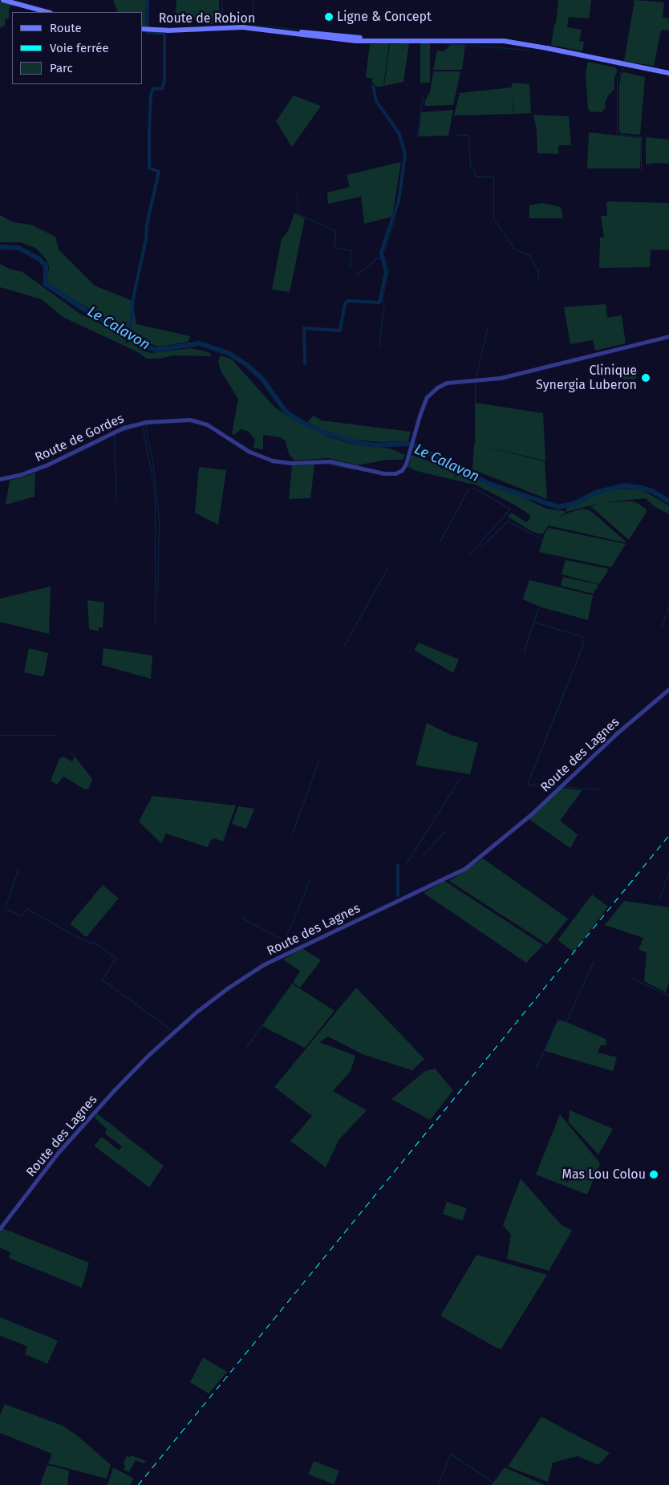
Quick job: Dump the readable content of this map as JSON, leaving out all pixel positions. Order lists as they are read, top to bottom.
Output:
{
  "streets": {
    "main road": ["Route de Robion"],
    "street": ["Route de Gordes", "Route des Lagnes"]
  },
  "water": ["Le Calavon"],
  "places": ["Ligne & Concept", "Clinique Synergia Luberon", "Mas Lou Colou"],
  "legend": ["Route", "Voie ferrée", "Parc"]
}
